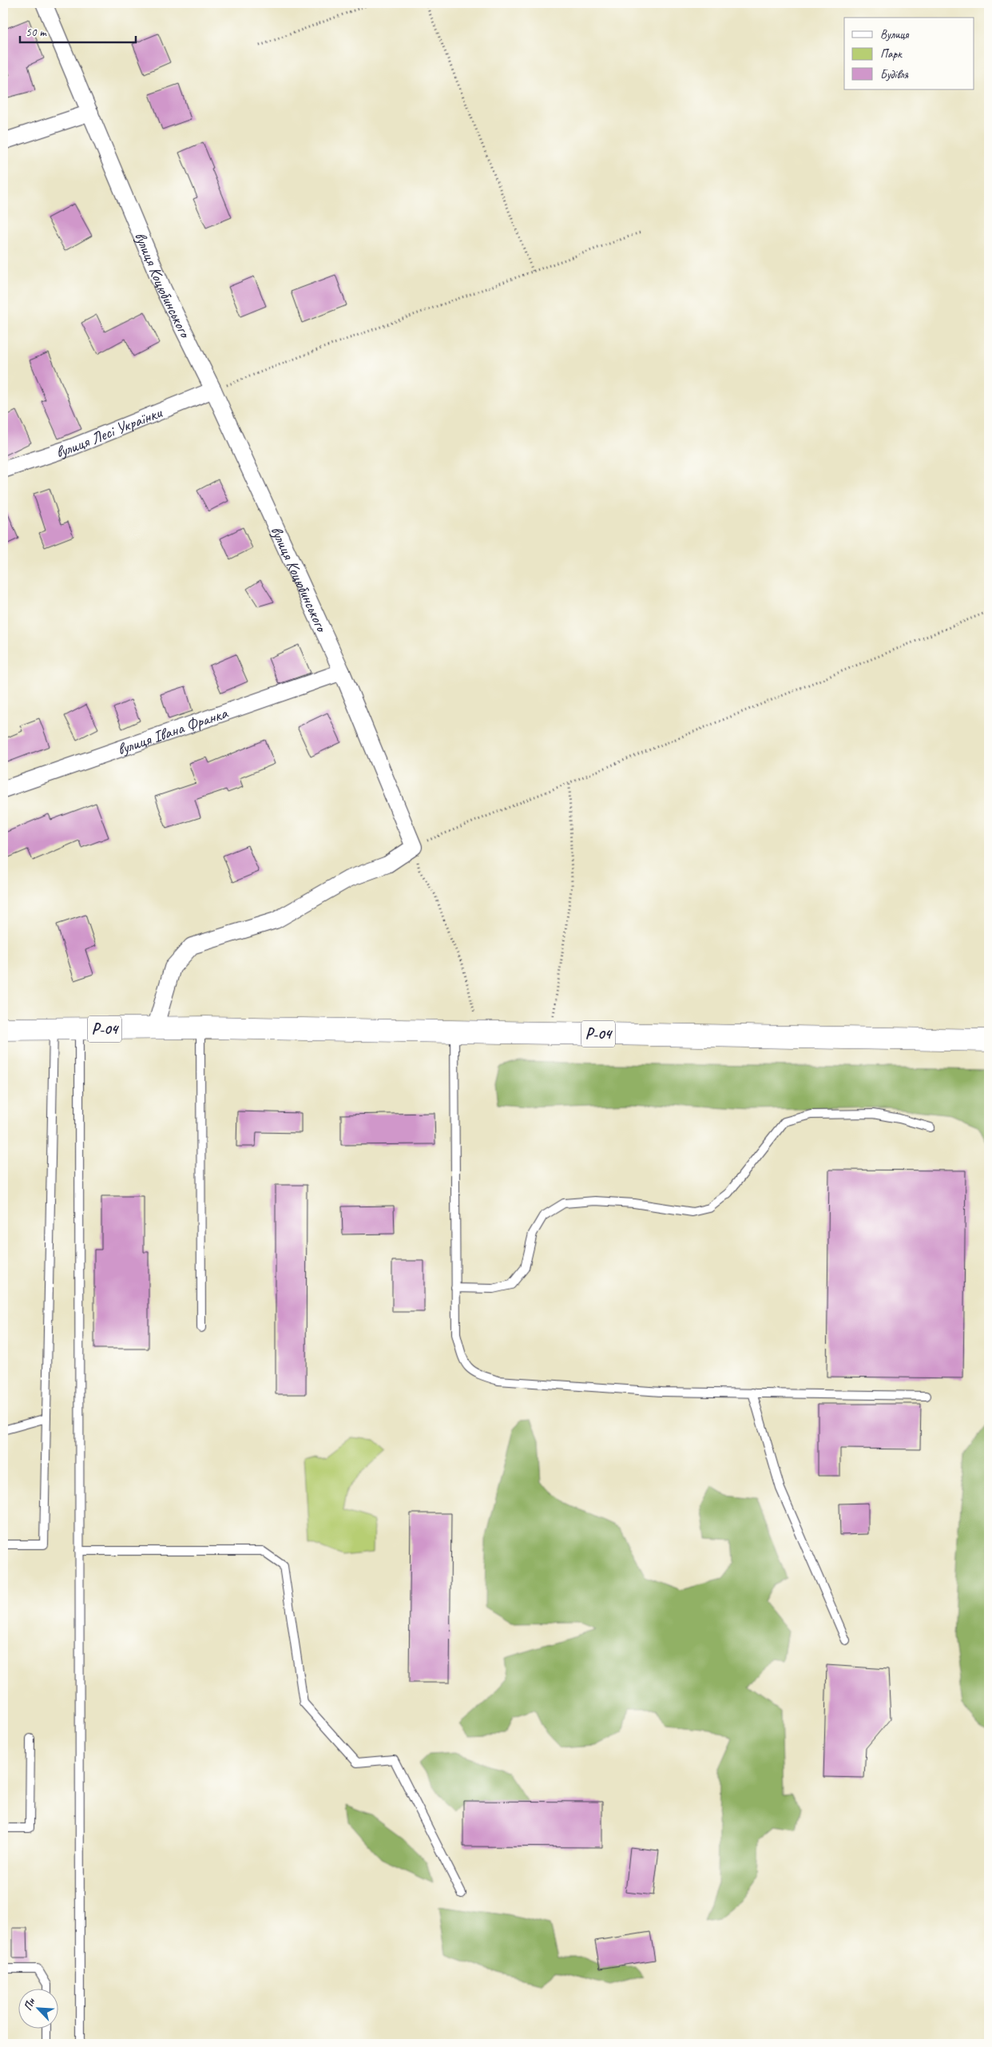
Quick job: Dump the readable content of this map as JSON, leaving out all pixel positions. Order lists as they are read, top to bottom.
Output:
{
  "streets": {
    "main road": ["Р-04"],
    "street": ["вулиця Коцюбинського", "вулиця Лесі Українки", "вулиця Івана Франка"]
  },
  "crossings": [
    ["вулиця Коцюбинського", "вулиця Лесі Українки"],
    ["вулиця Коцюбинського", "вулиця Івана Франка"]
  ],
  "legend": ["Вулиця", "Парк", "Будівля"],
  "scale_bar": "50 m",
  "north": "top left"
}
